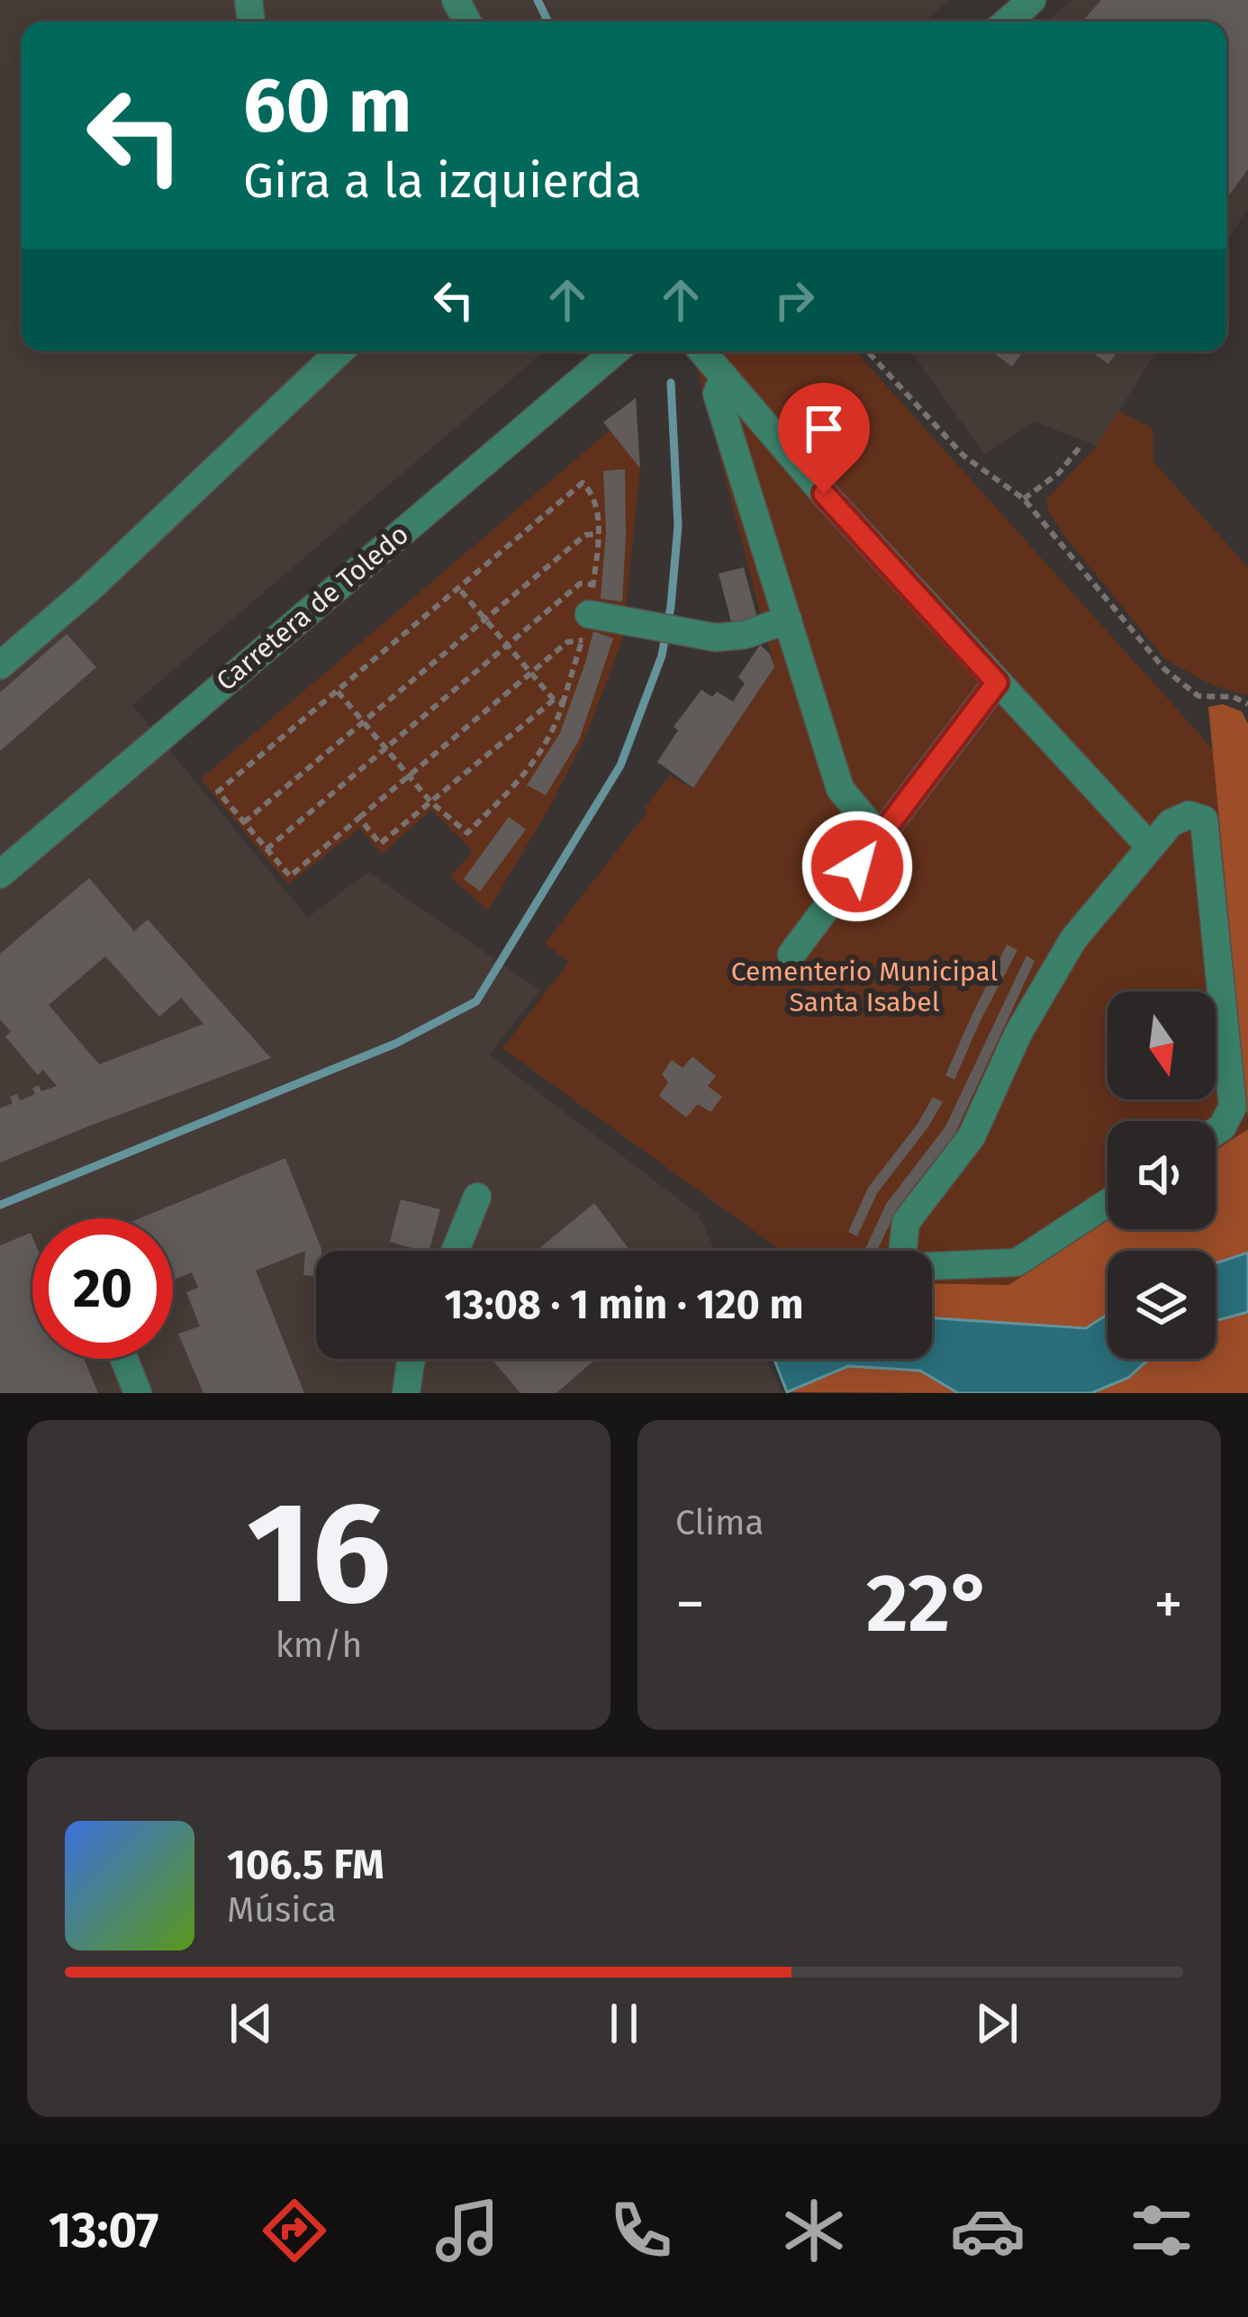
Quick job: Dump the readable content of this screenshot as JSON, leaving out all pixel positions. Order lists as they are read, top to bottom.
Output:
{
  "streets": {
    "street": ["Carretera de Toledo"]
  },
  "parks": ["Cementerio Municipal Santa Isabel"],
  "north": "bottom",
  "page": {
    "turn": ["60 m", "Gira a la izquierda"],
    "limit": "20",
    "trip": "13:08 · 1 min · 120 m",
    "tile": [
      ["16", "km/h"],
      "Clima"
    ],
    "heat": ["−", "22°", "+"],
    "song": ["106.5 FM", "Música"],
    "tabs": "13:07"
  }
}
